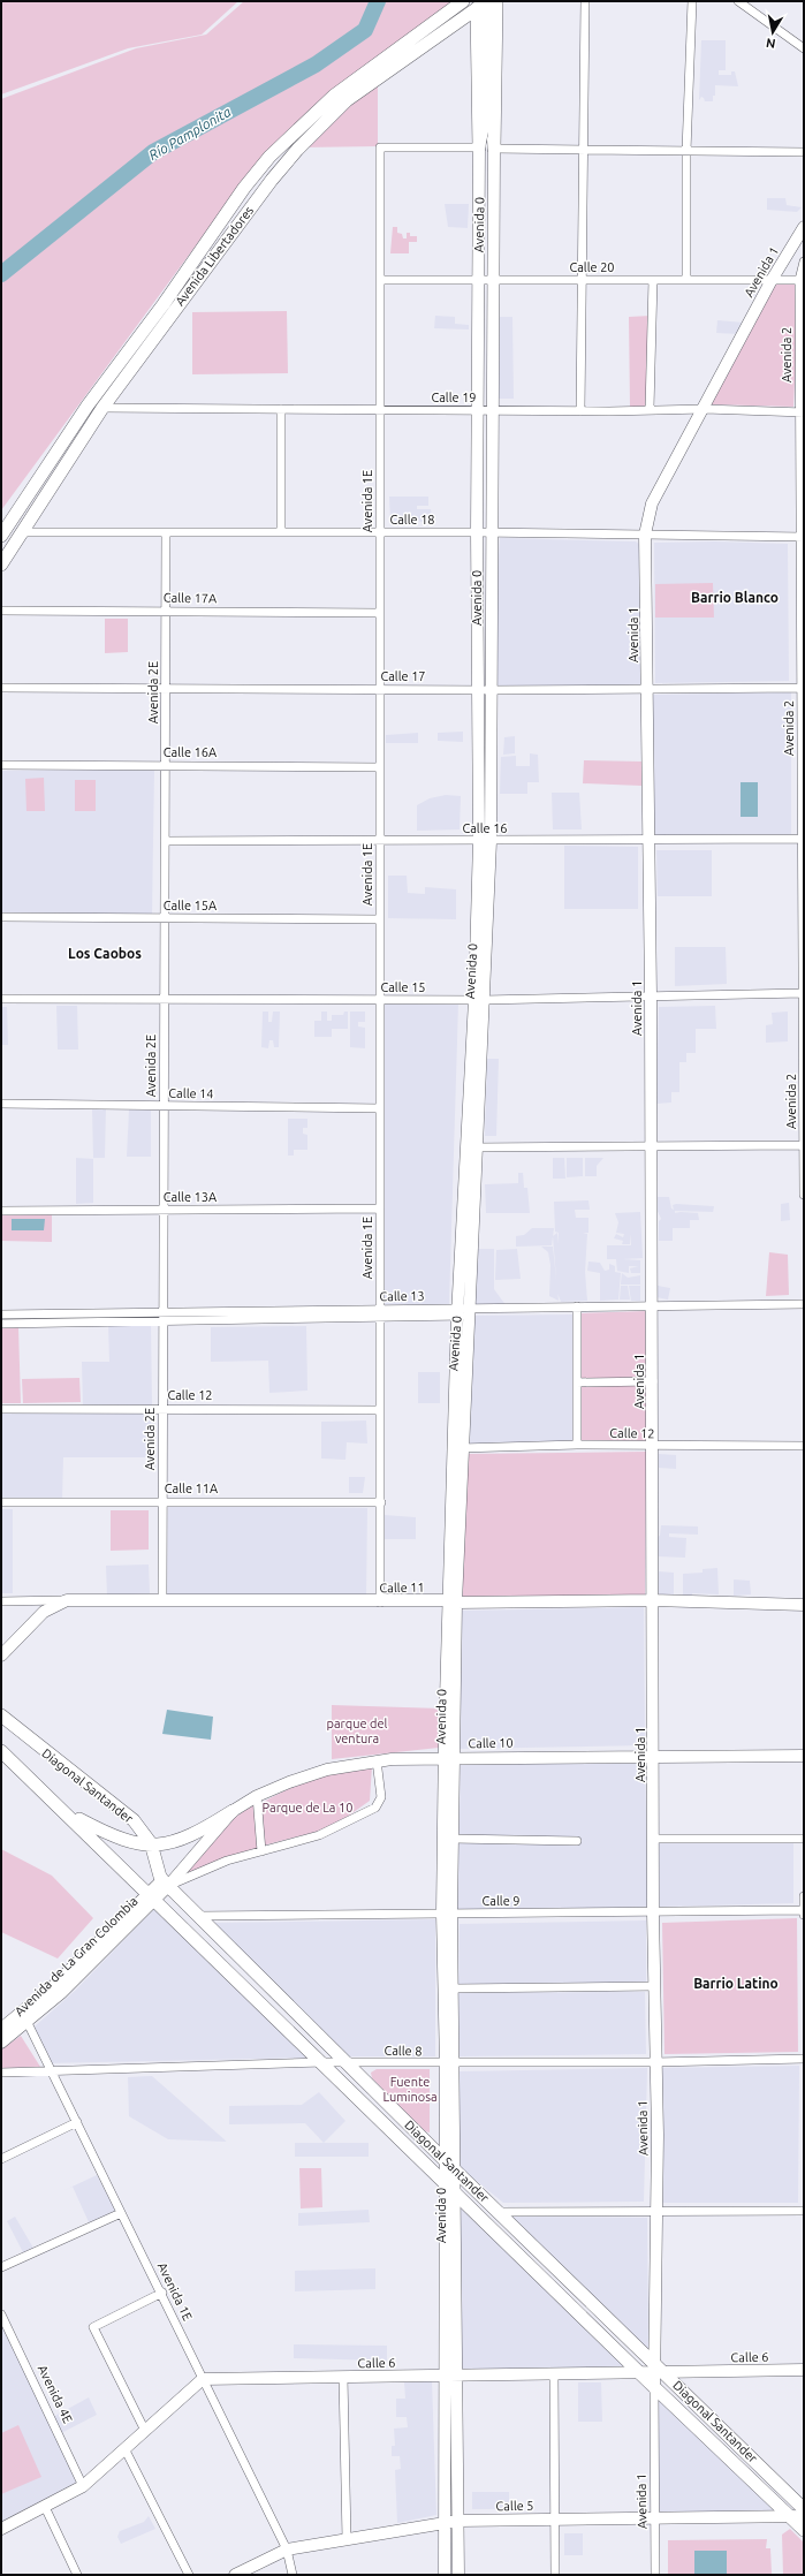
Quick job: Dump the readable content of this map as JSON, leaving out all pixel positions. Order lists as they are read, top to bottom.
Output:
{
  "streets": {
    "main road": ["Avenida Libertadores", "Diagonal Santander"],
    "street": [
      "Avenida 0",
      "Calle 20",
      "Avenida 1",
      "Avenida 2",
      "Calle 19",
      "Avenida 1E",
      "Calle 18",
      "Calle 17A",
      "Calle 17",
      "Avenida 2E",
      "Calle 16A",
      "Calle 16",
      "Calle 15A",
      "Calle 15",
      "Calle 14",
      "Calle 13A",
      "Calle 13",
      "Calle 12",
      "Calle 11A",
      "Calle 11",
      "Calle 10",
      "Calle 9",
      "Avenida de La Gran Colombia",
      "Calle 8",
      "Calle 6",
      "Avenida 4E",
      "Calle 5"
    ]
  },
  "crossings": [
    ["Avenida 0", "Avenida Libertadores"],
    ["Avenida 0", "Calle 20"],
    ["Avenida 0", "Calle 19"],
    ["Avenida 0", "Avenida 1E"],
    ["Avenida 0", "Calle 18"],
    ["Avenida 0", "Calle 17"],
    ["Avenida 0", "Calle 16"],
    ["Avenida 0", "Calle 15"],
    ["Avenida 0", "Calle 13"],
    ["Avenida 0", "Calle 12"],
    ["Avenida 0", "Calle 11"],
    ["Avenida 0", "Calle 10"],
    ["Avenida 0", "Diagonal Santander"],
    ["Avenida 0", "Calle 9"],
    ["Avenida 0", "Calle 8"],
    ["Avenida 0", "Calle 6"],
    ["Avenida 0", "Calle 5"],
    ["Avenida Libertadores", "Calle 19"],
    ["Avenida Libertadores", "Calle 18"],
    ["Calle 20", "Avenida 1"],
    ["Calle 20", "Avenida 2"],
    ["Calle 20", "Avenida 1E"],
    ["Avenida 1", "Calle 19"],
    ["Avenida 1", "Calle 18"],
    ["Avenida 1", "Calle 17"],
    ["Avenida 1", "Calle 16"],
    ["Avenida 1", "Calle 15"],
    ["Avenida 1", "Calle 13"],
    ["Avenida 1", "Calle 12"],
    ["Avenida 1", "Calle 11"],
    ["Avenida 1", "Calle 10"],
    ["Avenida 1", "Diagonal Santander"],
    ["Avenida 1", "Calle 9"],
    ["Avenida 1", "Calle 8"],
    ["Avenida 1", "Calle 6"],
    ["Avenida 1", "Calle 5"],
    ["Avenida 2", "Calle 19"],
    ["Avenida 2", "Calle 18"],
    ["Avenida 2", "Calle 17"],
    ["Avenida 2", "Calle 16"],
    ["Avenida 2", "Calle 15"],
    ["Calle 19", "Avenida 1E"],
    ["Avenida 1E", "Calle 18"],
    ["Avenida 1E", "Calle 17A"],
    ["Avenida 1E", "Calle 17"],
    ["Avenida 1E", "Calle 16A"],
    ["Avenida 1E", "Calle 16"],
    ["Avenida 1E", "Calle 15A"],
    ["Avenida 1E", "Calle 15"],
    ["Avenida 1E", "Calle 14"],
    ["Avenida 1E", "Calle 13A"],
    ["Avenida 1E", "Calle 13"],
    ["Avenida 1E", "Calle 12"],
    ["Avenida 1E", "Calle 11A"],
    ["Avenida 1E", "Calle 11"],
    ["Avenida 1E", "Avenida de La Gran Colombia"],
    ["Avenida 1E", "Calle 8"],
    ["Avenida 1E", "Calle 6"],
    ["Avenida 1E", "Calle 5"],
    ["Calle 18", "Avenida 2E"],
    ["Calle 17A", "Avenida 2E"],
    ["Calle 17", "Avenida 2E"],
    ["Avenida 2E", "Calle 16A"],
    ["Avenida 2E", "Calle 16"],
    ["Avenida 2E", "Calle 15A"],
    ["Avenida 2E", "Calle 15"],
    ["Avenida 2E", "Calle 14"],
    ["Avenida 2E", "Calle 13A"],
    ["Avenida 2E", "Calle 13"],
    ["Avenida 2E", "Calle 12"],
    ["Avenida 2E", "Calle 11A"],
    ["Avenida 2E", "Calle 11"],
    ["Calle 10", "Diagonal Santander"],
    ["Calle 10", "Avenida de La Gran Colombia"],
    ["Diagonal Santander", "Calle 9"],
    ["Diagonal Santander", "Avenida de La Gran Colombia"],
    ["Diagonal Santander", "Calle 8"],
    ["Diagonal Santander", "Calle 6"],
    ["Diagonal Santander", "Calle 5"]
  ],
  "districts": ["Barrio Blanco", "Los Caobos", "Barrio Latino"],
  "water": ["Río Pamplonita"],
  "parks": ["parque del ventura", "Parque de La 10", "Fuente Luminosa"],
  "north": "bottom"
}
